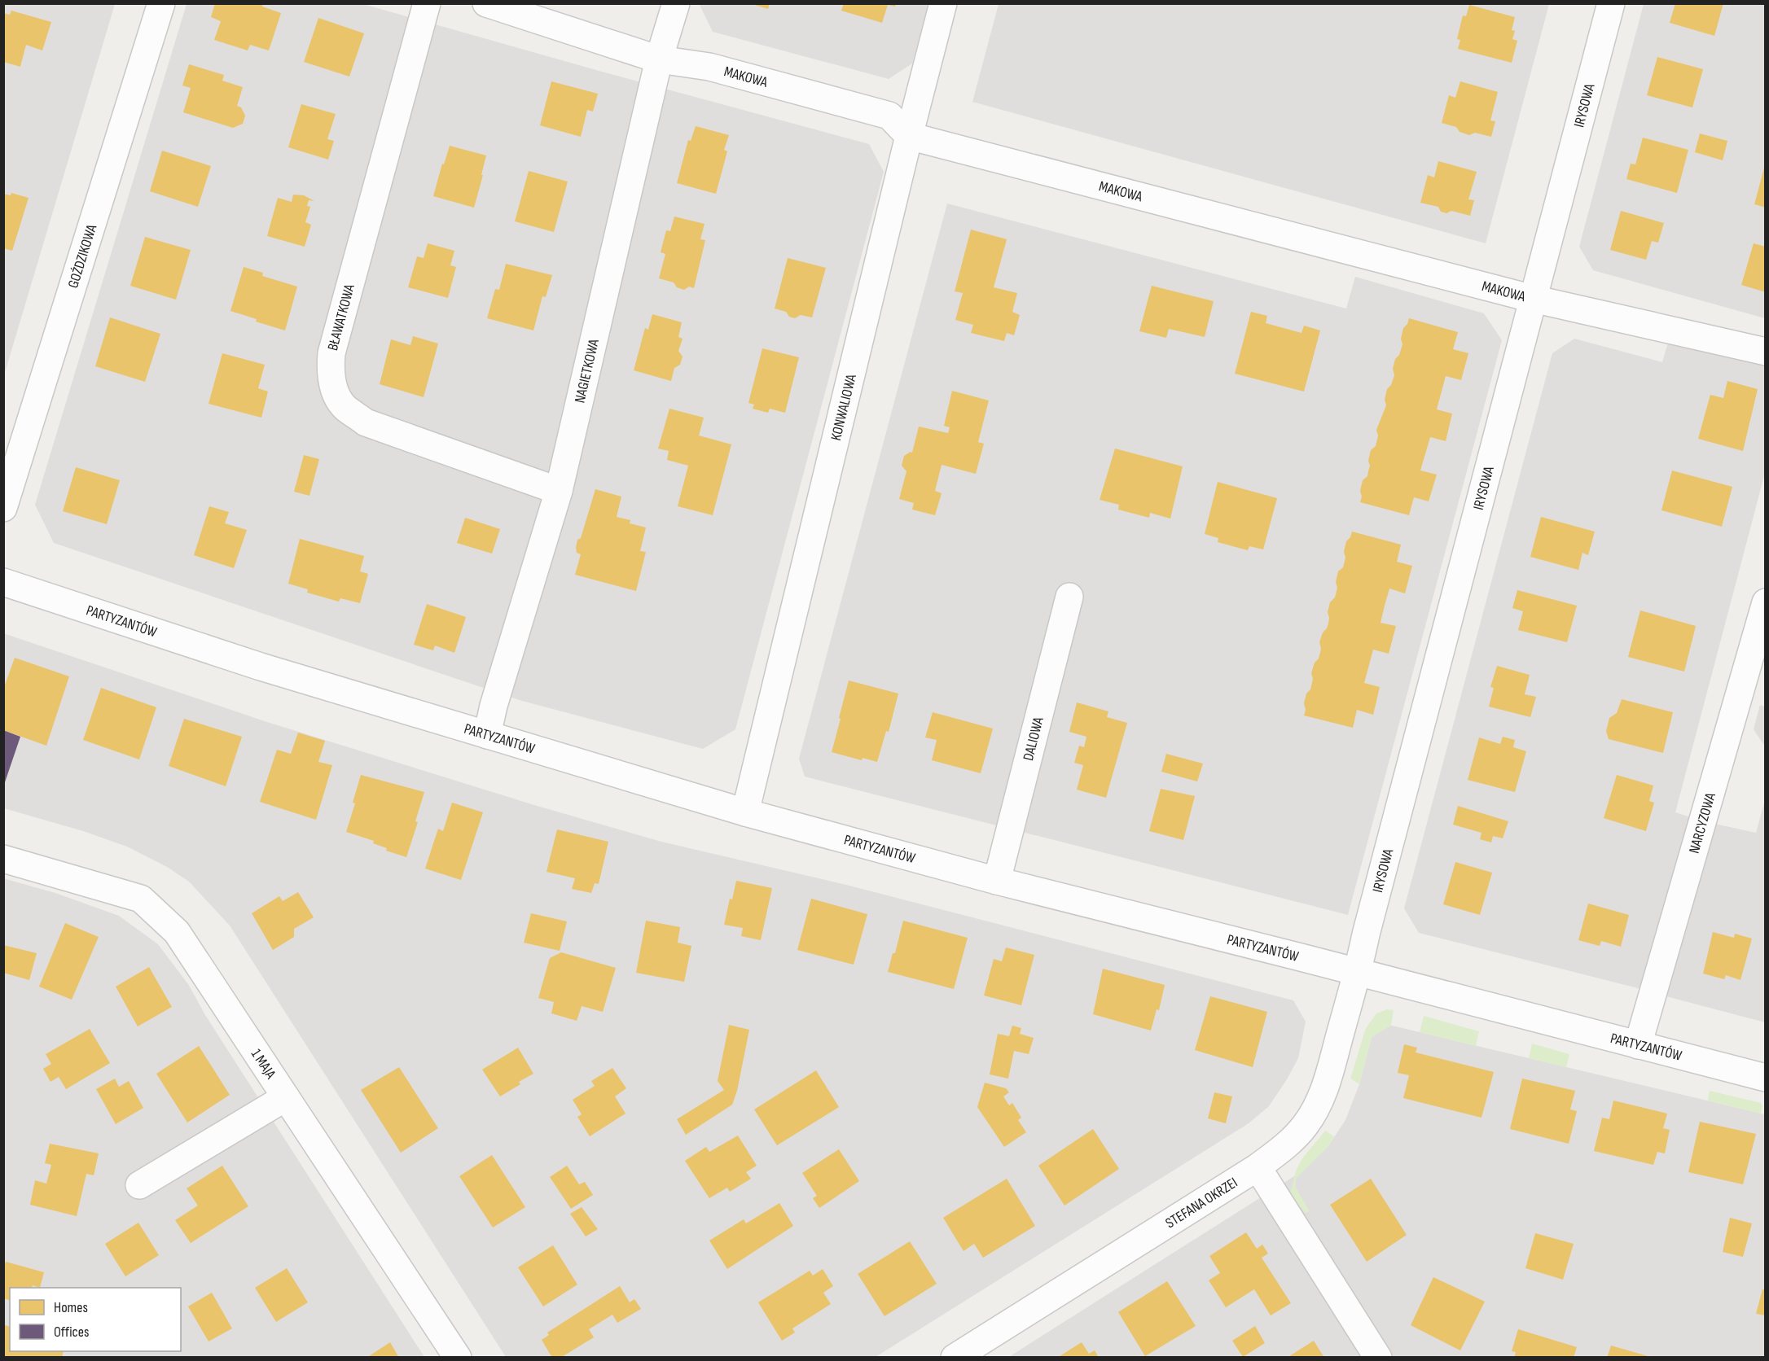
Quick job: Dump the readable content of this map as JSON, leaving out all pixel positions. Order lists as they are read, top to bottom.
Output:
{
  "streets": {
    "street": [
      "MAKOWA",
      "IRYSOWA",
      "GOŹDZIKOWA",
      "BŁAWATKOWA",
      "NAGIETKOWA",
      "KONWALIOWA",
      "PARTYZANTÓW",
      "DALIOWA",
      "NARCYZOWA",
      "1 MAJA",
      "STEFANA OKRZEI"
    ]
  },
  "crossings": [
    ["MAKOWA", "IRYSOWA"],
    ["MAKOWA", "NAGIETKOWA"],
    ["MAKOWA", "KONWALIOWA"],
    ["IRYSOWA", "PARTYZANTÓW"],
    ["IRYSOWA", "STEFANA OKRZEI"],
    ["BŁAWATKOWA", "NAGIETKOWA"],
    ["NAGIETKOWA", "PARTYZANTÓW"],
    ["KONWALIOWA", "PARTYZANTÓW"],
    ["PARTYZANTÓW", "DALIOWA"],
    ["PARTYZANTÓW", "NARCYZOWA"],
    ["PARTYZANTÓW", "STEFANA OKRZEI"]
  ],
  "legend": ["Homes", "Offices"]
}
